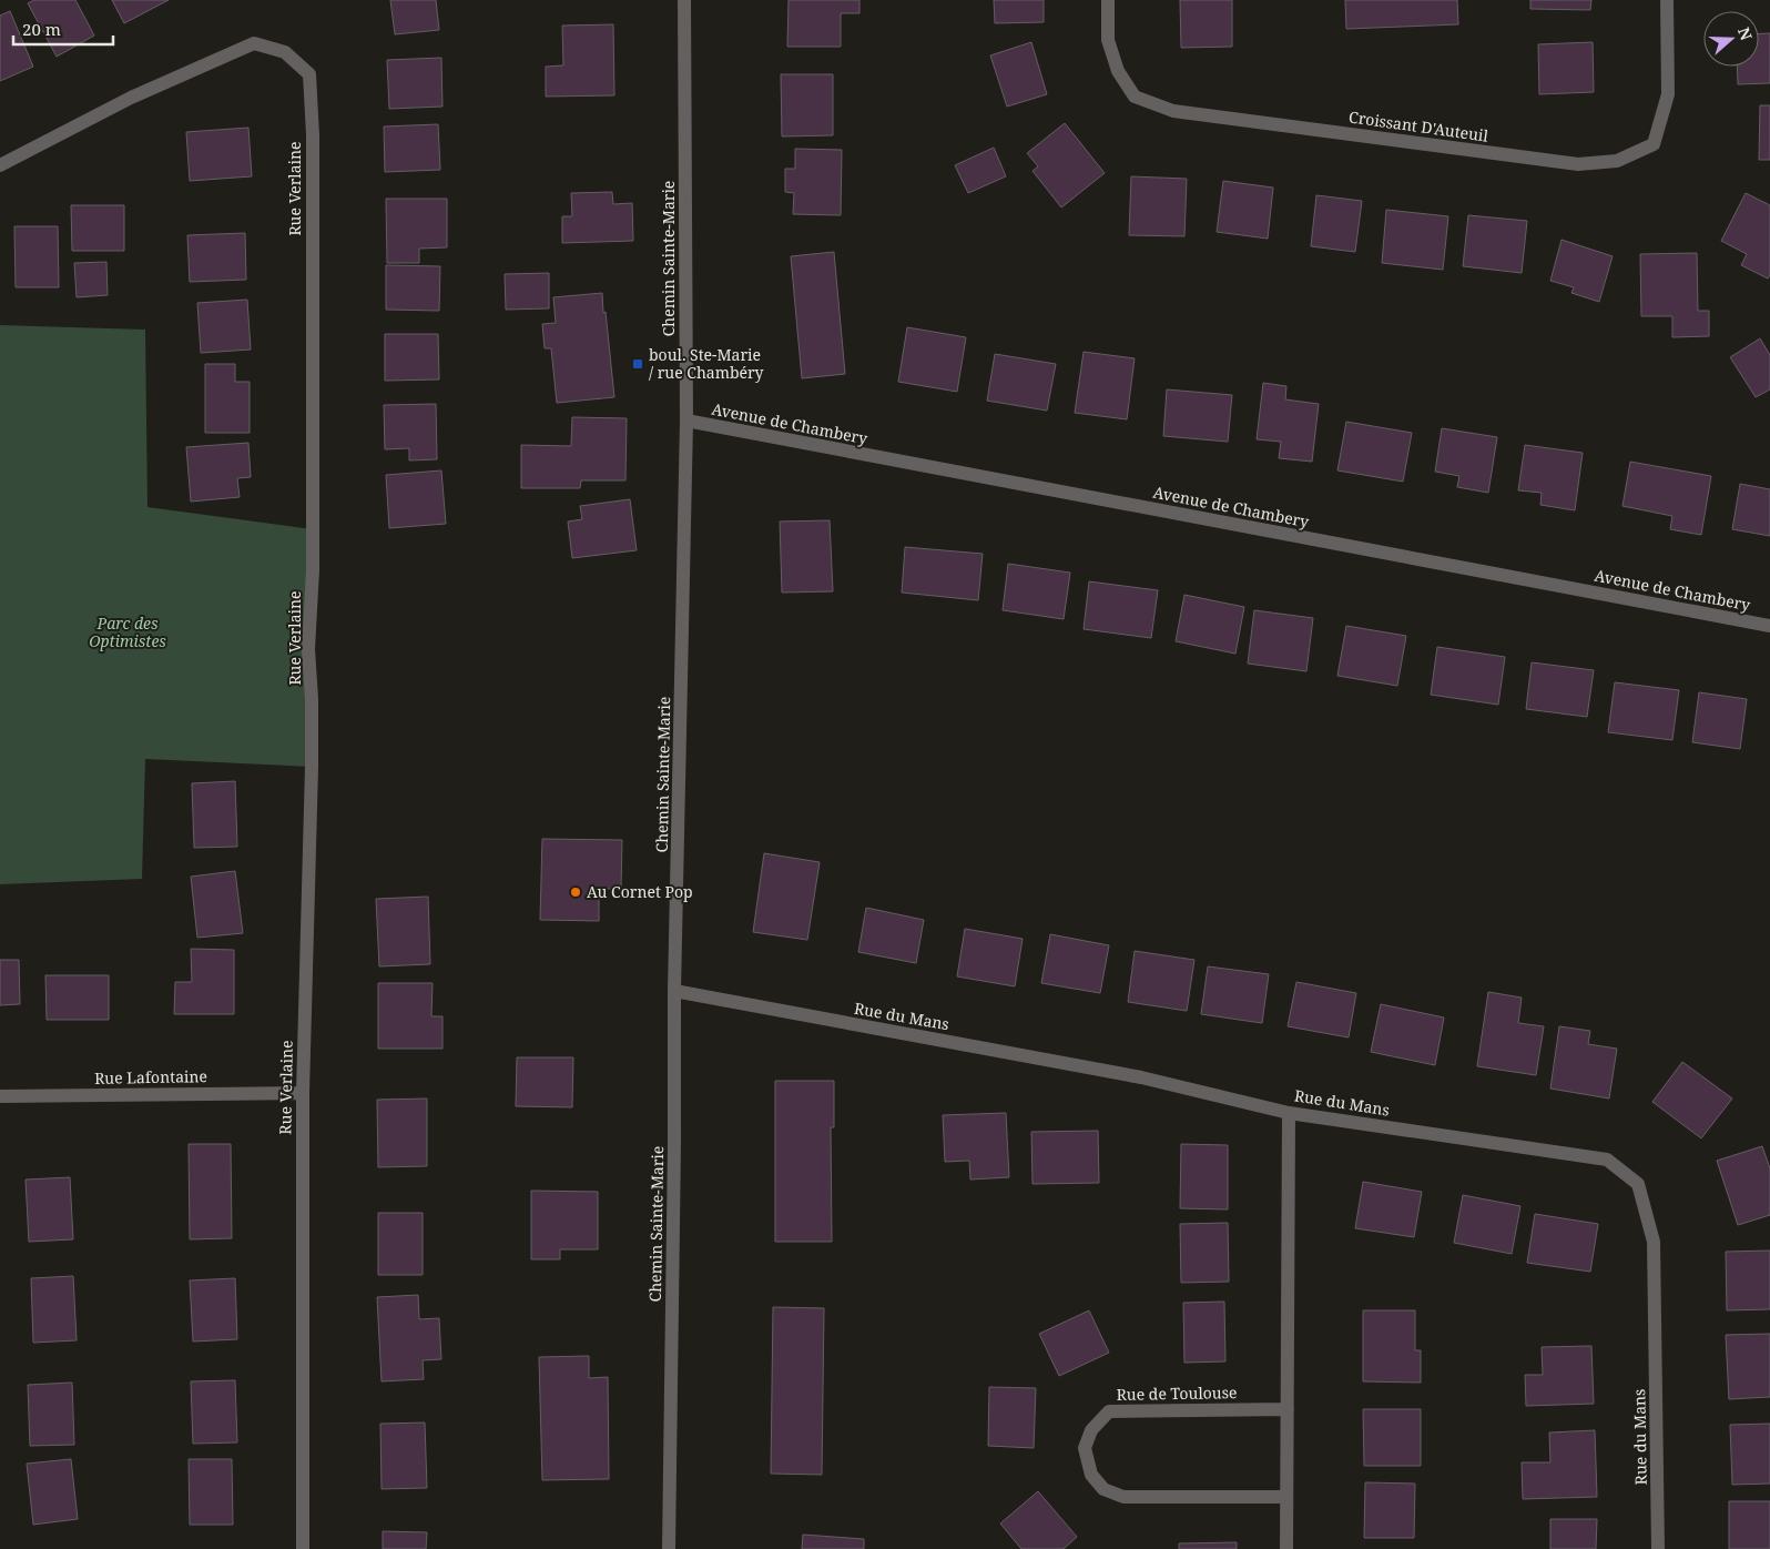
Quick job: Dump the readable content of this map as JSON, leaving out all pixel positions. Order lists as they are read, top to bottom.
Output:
{
  "streets": {
    "street": [
      "Croissant D'Auteuil",
      "Rue Verlaine",
      "Chemin Sainte-Marie",
      "Avenue de Chambery",
      "Rue du Mans",
      "Rue Lafontaine",
      "Rue de Toulouse"
    ]
  },
  "crossings": [
    ["Rue Verlaine", "Rue Lafontaine"],
    ["Chemin Sainte-Marie", "Avenue de Chambery"],
    ["Chemin Sainte-Marie", "Rue du Mans"]
  ],
  "parks": ["Parc des Optimistes"],
  "places": {
    "transit": ["boul. Ste-Marie / rue Chambéry"],
    "other": ["Au Cornet Pop"]
  },
  "scale_bar": "20 m",
  "north": "right"
}
